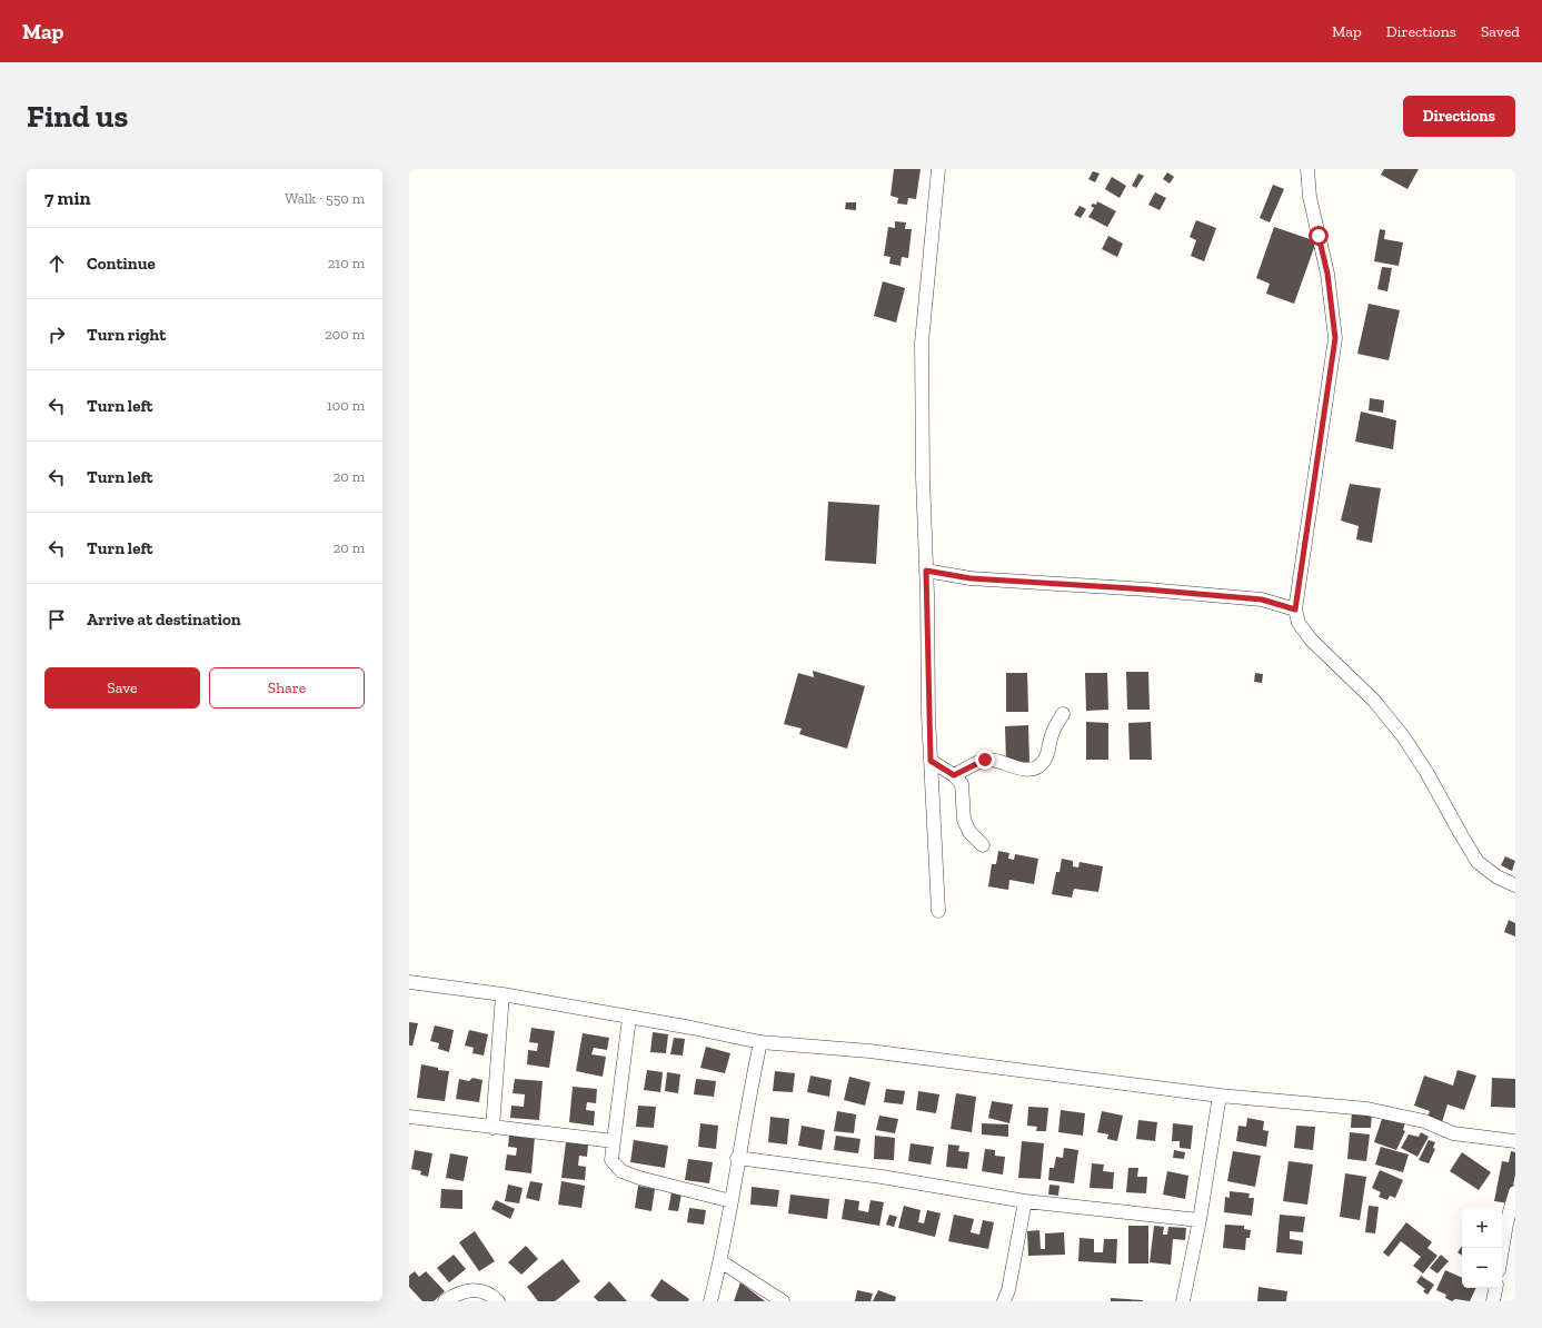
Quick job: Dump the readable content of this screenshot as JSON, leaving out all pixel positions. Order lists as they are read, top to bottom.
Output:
{
  "page": {
    "header": "Map",
    "nav": ["Map", "Directions", "Saved"],
    "buttons": [
      "Directions",
      ["Save", "Share"]
    ],
    "title": "Find us",
    "heading": ["7 min", "Walk · 550 m"],
    "list": [
      ["Continue", "210 m"],
      ["Turn right", "200 m"],
      ["Turn left", "100 m"],
      ["Turn left", "20 m"],
      ["Turn left", "20 m"],
      "Arrive at destination"
    ],
    "map_buttons": ["+", "−"]
  }
}
